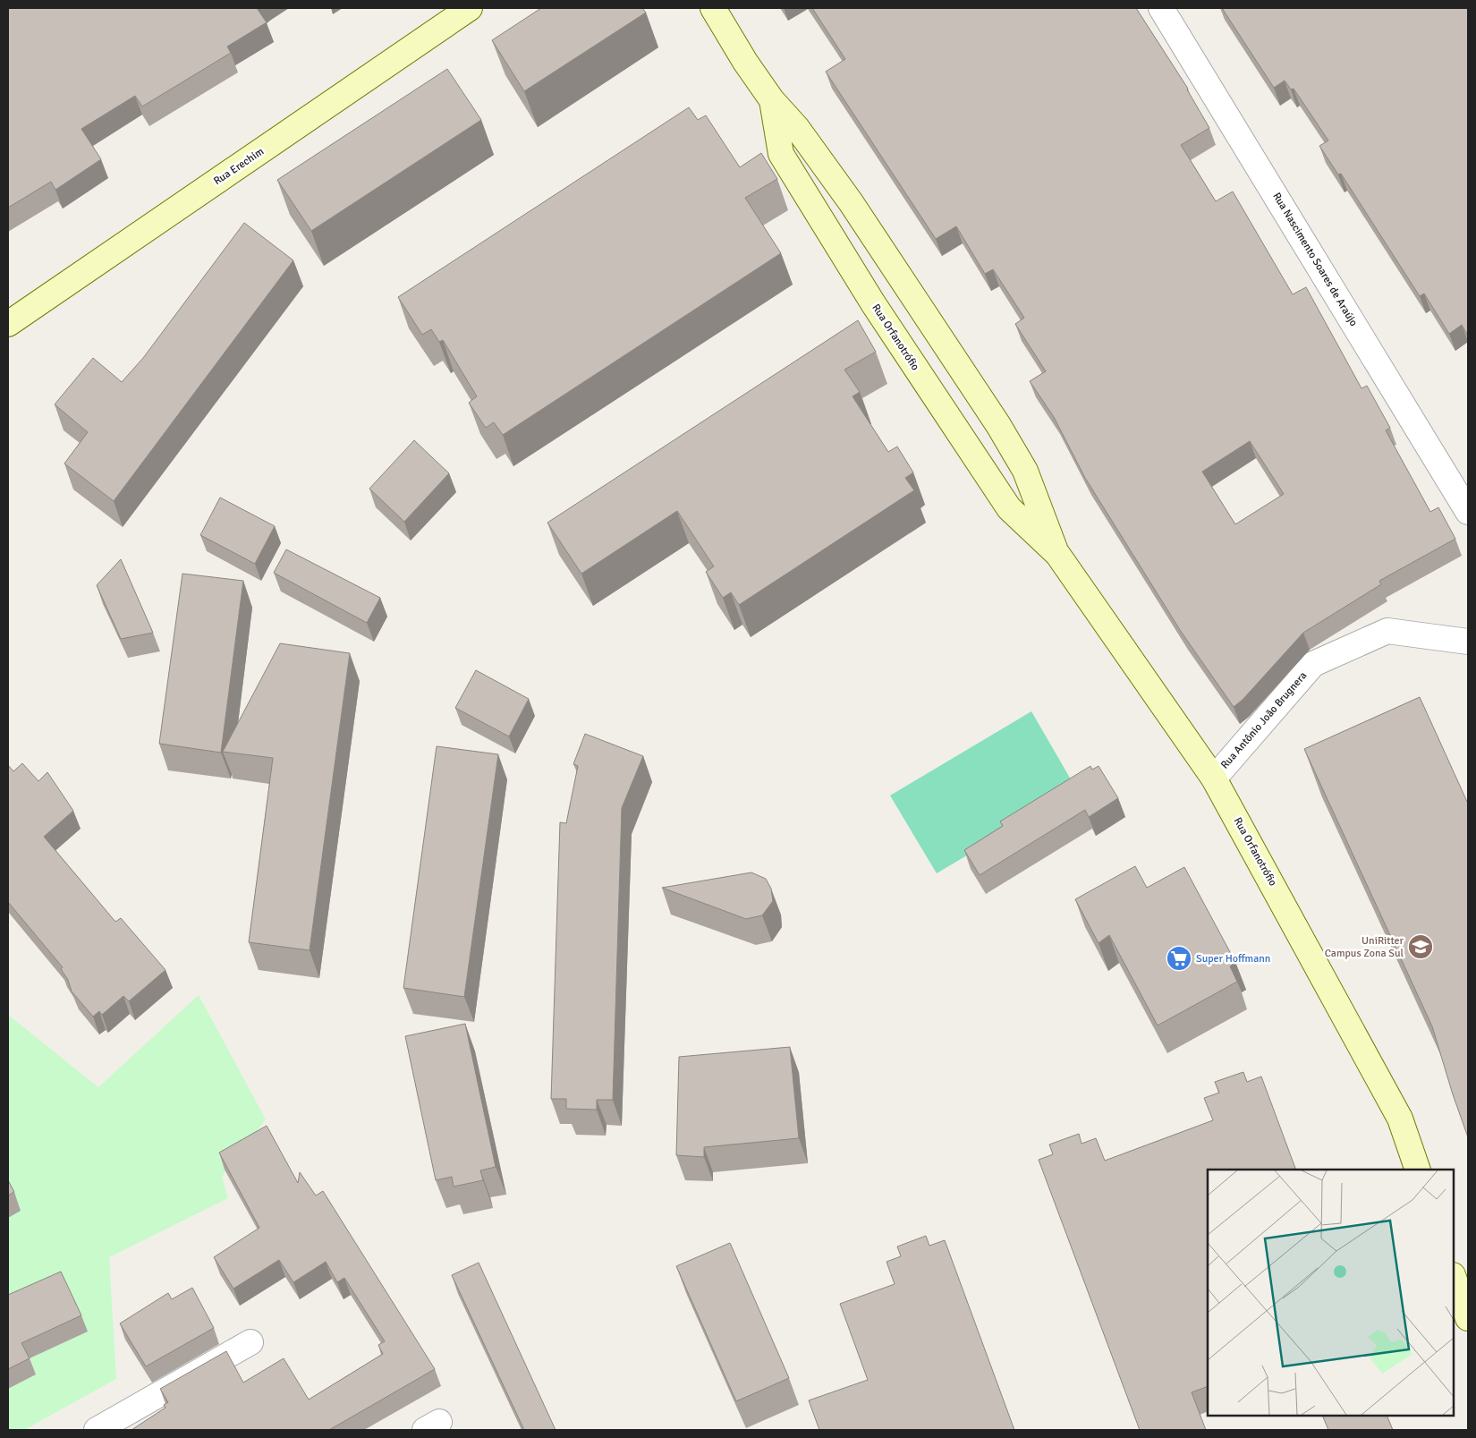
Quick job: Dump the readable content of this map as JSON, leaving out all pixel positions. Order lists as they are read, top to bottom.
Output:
{
  "streets": {
    "street": [
      "Rua Erechim",
      "Rua Nascimento Soares de Araújo",
      "Rua Orfanotrófio",
      "Rua Antônio João Brugnera"
    ]
  },
  "crossings": [
    ["Rua Orfanotrófio", "Rua Antônio João Brugnera"]
  ],
  "places": {
    "school or university": ["UniRitter Campus Zona Sul"],
    "supermarket": ["Super Hoffmann"]
  }
}
